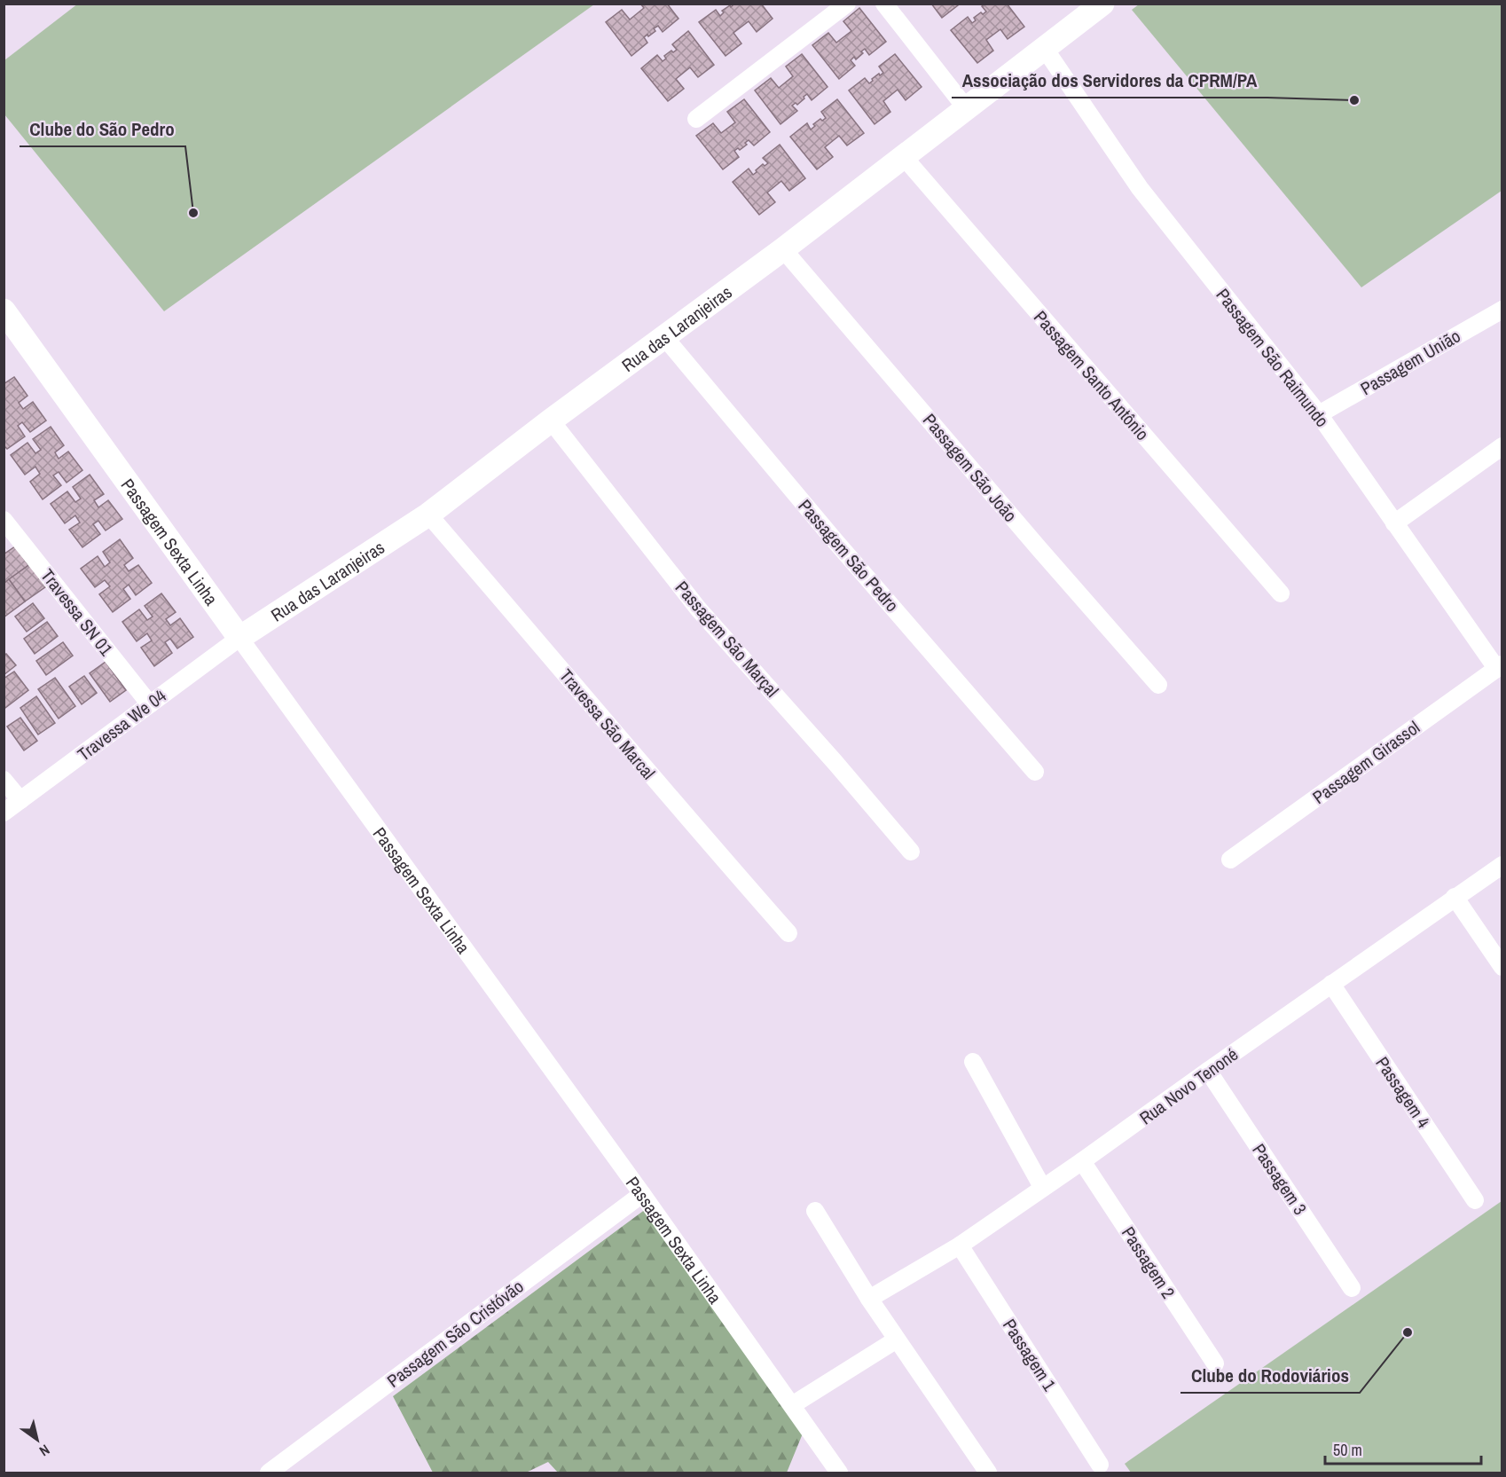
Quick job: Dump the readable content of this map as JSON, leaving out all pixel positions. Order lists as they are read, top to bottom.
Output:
{
  "streets": {
    "street": [
      "Rua das Laranjeiras",
      "Passagem São Raimundo",
      "Passagem União",
      "Passagem Santo Antônio",
      "Passagem São João",
      "Passagem Sexta Linha",
      "Passagem São Pedro",
      "Travessa SN 01",
      "Passagem São Marçal",
      "Travessa São Marcal",
      "Travessa We 04",
      "Passagem Girassol",
      "Rua Novo Tenoné",
      "Passagem 4",
      "Passagem 3",
      "Passagem 2",
      "Passagem São Cristóvão",
      "Passagem 1"
    ]
  },
  "crossings": [
    ["Rua das Laranjeiras", "Passagem São Raimundo"],
    ["Rua das Laranjeiras", "Passagem Santo Antônio"],
    ["Rua das Laranjeiras", "Passagem São João"],
    ["Rua das Laranjeiras", "Passagem Sexta Linha"],
    ["Rua das Laranjeiras", "Passagem São Pedro"],
    ["Rua das Laranjeiras", "Passagem São Marçal"],
    ["Rua das Laranjeiras", "Travessa São Marcal"],
    ["Rua das Laranjeiras", "Travessa We 04"],
    ["Passagem São Raimundo", "Passagem União"],
    ["Passagem São Raimundo", "Passagem Girassol"],
    ["Passagem Sexta Linha", "Travessa We 04"],
    ["Passagem Sexta Linha", "Passagem São Cristóvão"],
    ["Travessa SN 01", "Travessa We 04"],
    ["Rua Novo Tenoné", "Passagem 4"],
    ["Rua Novo Tenoné", "Passagem 3"],
    ["Rua Novo Tenoné", "Passagem 2"],
    ["Rua Novo Tenoné", "Passagem 1"]
  ],
  "places": ["Associação dos Servidores da CPRM/PA", "Clube do São Pedro", "Clube do Rodoviários"],
  "scale_bar": "50 m",
  "north": "bottom right"
}
